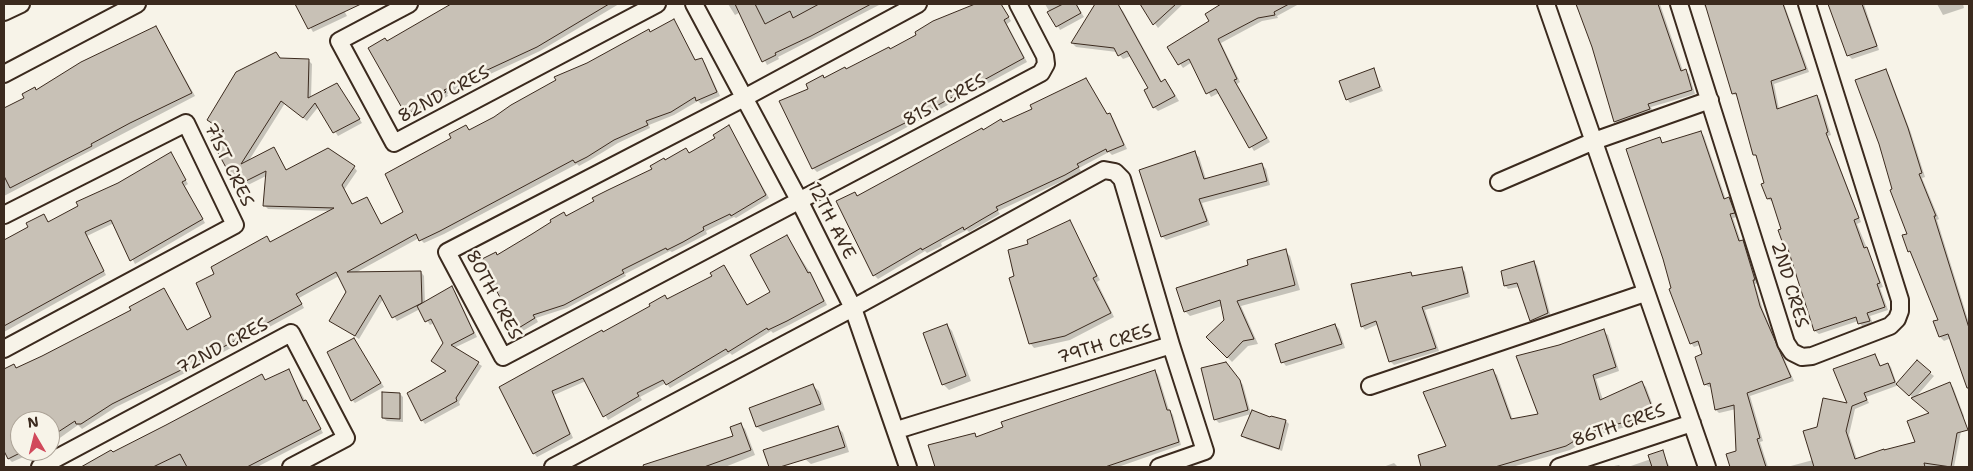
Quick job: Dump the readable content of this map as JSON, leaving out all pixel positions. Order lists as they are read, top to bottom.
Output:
{
  "streets": {
    "street": [
      "82ND CRES",
      "81ST CRES",
      "71ST CRES",
      "12TH AVE",
      "2ND CRES",
      "80TH CRES",
      "79TH CRES",
      "72ND CRES",
      "86TH CRES"
    ]
  },
  "crossings": [
    ["81ST CRES", "12TH AVE"],
    ["81ST CRES", "80TH CRES"],
    ["12TH AVE", "80TH CRES"],
    ["12TH AVE", "79TH CRES"]
  ],
  "north": "top"
}
